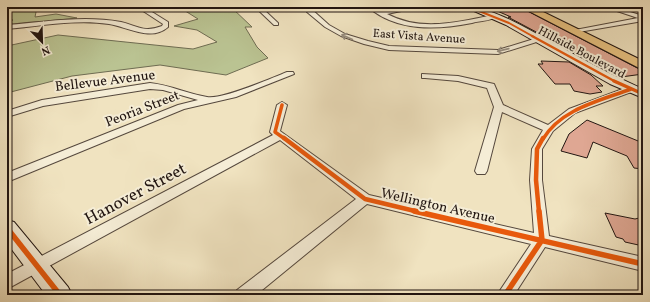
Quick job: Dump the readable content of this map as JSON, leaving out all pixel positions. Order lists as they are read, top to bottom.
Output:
{
  "streets": {
    "main road": ["Hillside Boulevard"],
    "street": [
      "East Vista Avenue",
      "Bellevue Avenue",
      "Peoria Street",
      "Hanover Street",
      "Wellington Avenue"
    ]
  },
  "crossings": [
    ["East Vista Avenue", "Hillside Boulevard"],
    ["Bellevue Avenue", "Peoria Street"],
    ["Hanover Street", "Wellington Avenue"]
  ],
  "north": "bottom right"
}
